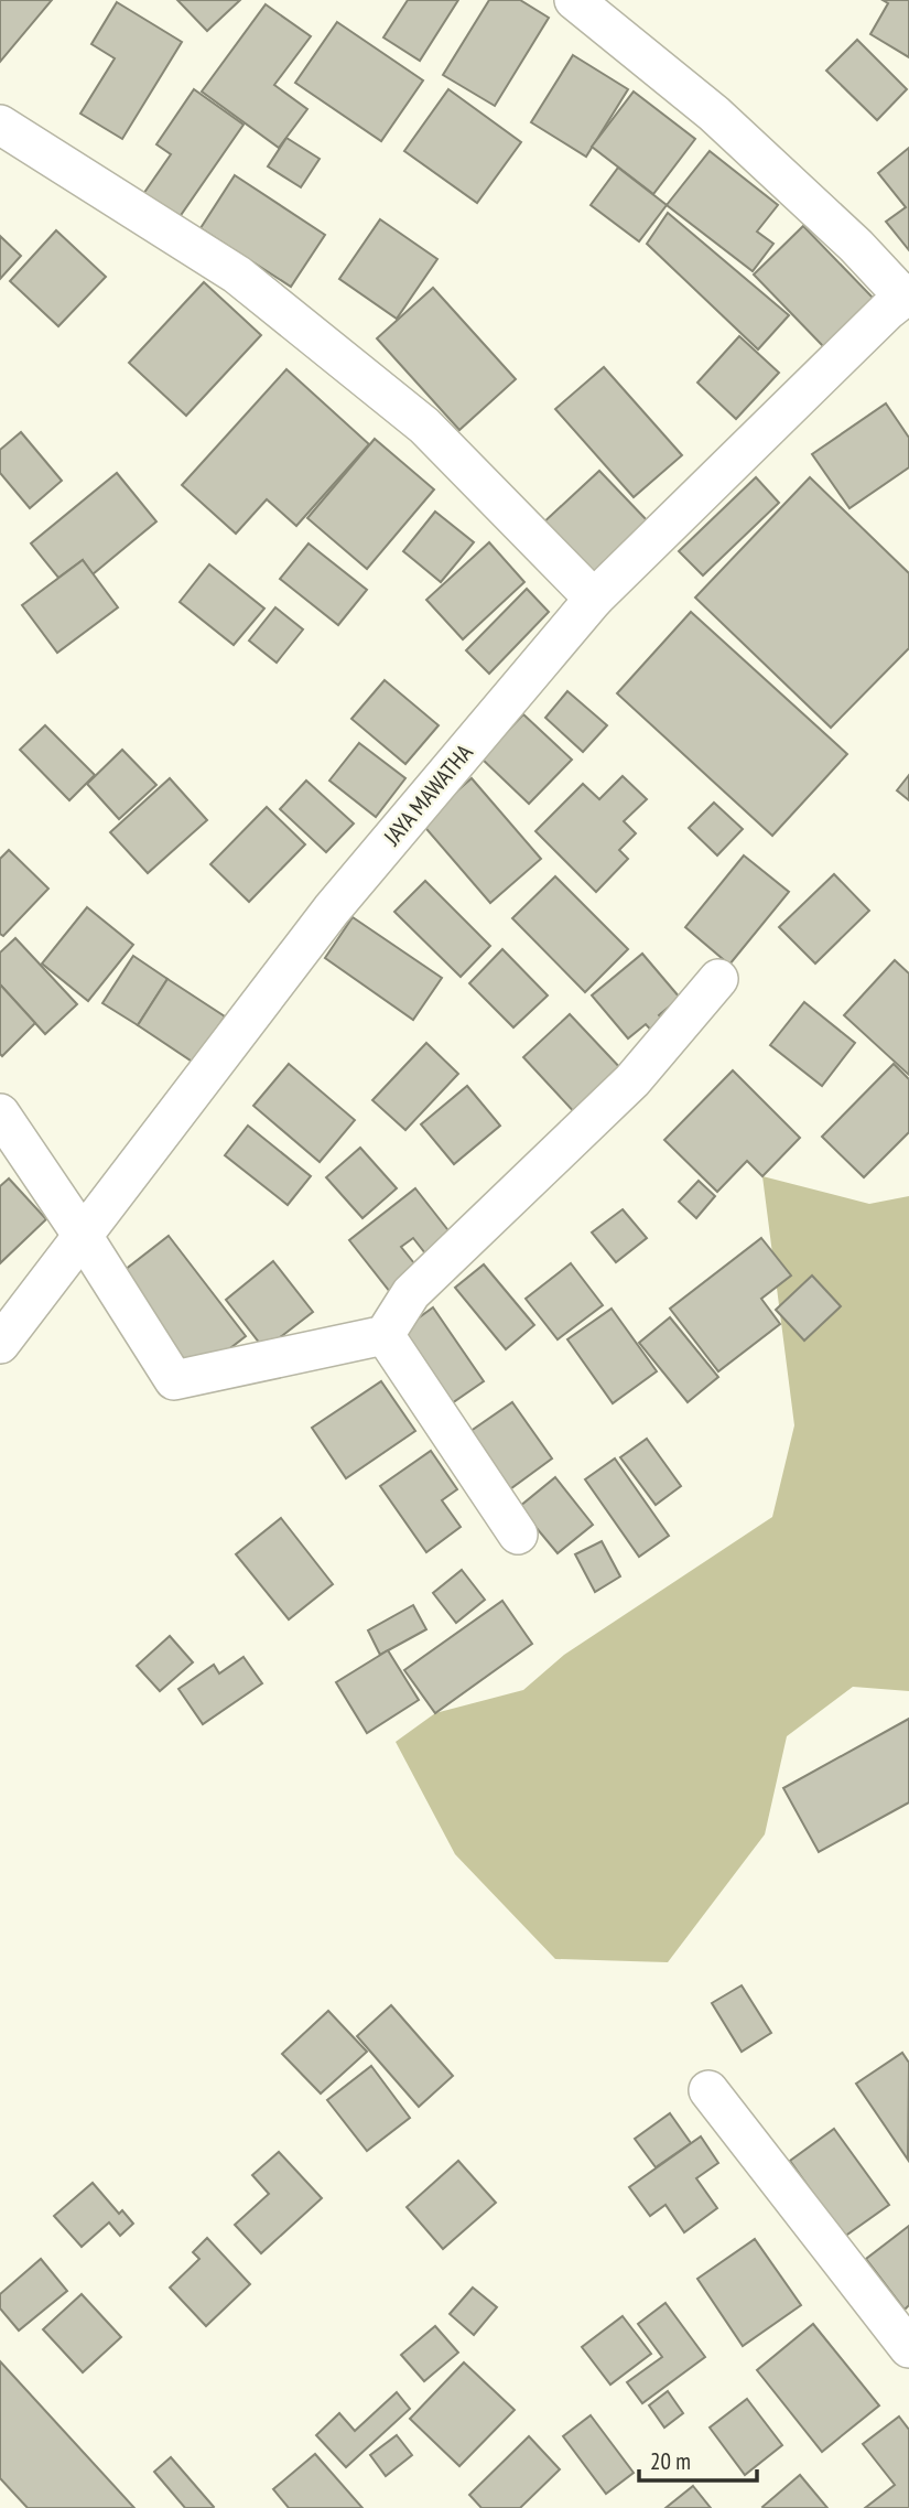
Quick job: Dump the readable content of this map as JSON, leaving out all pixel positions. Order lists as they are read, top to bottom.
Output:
{
  "streets": {
    "street": ["JAYA MAWATHA"]
  },
  "scale_bar": "20 m"
}
